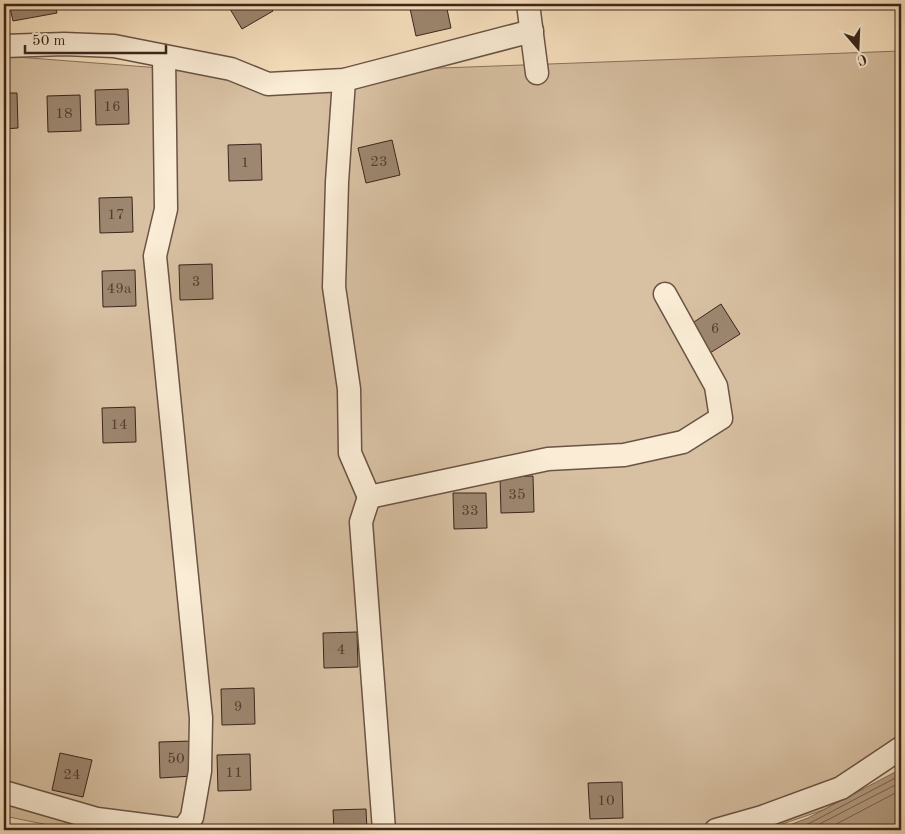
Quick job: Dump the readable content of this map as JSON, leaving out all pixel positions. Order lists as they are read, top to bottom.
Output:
{
  "house_numbers": [
    "16",
    "18",
    "23",
    "1",
    "17",
    "3",
    "49а",
    "6",
    "14",
    "35",
    "33",
    "4",
    "9",
    "50",
    "11",
    "24",
    "10"
  ],
  "scale_bar": "50 m",
  "north": "bottom"
}
